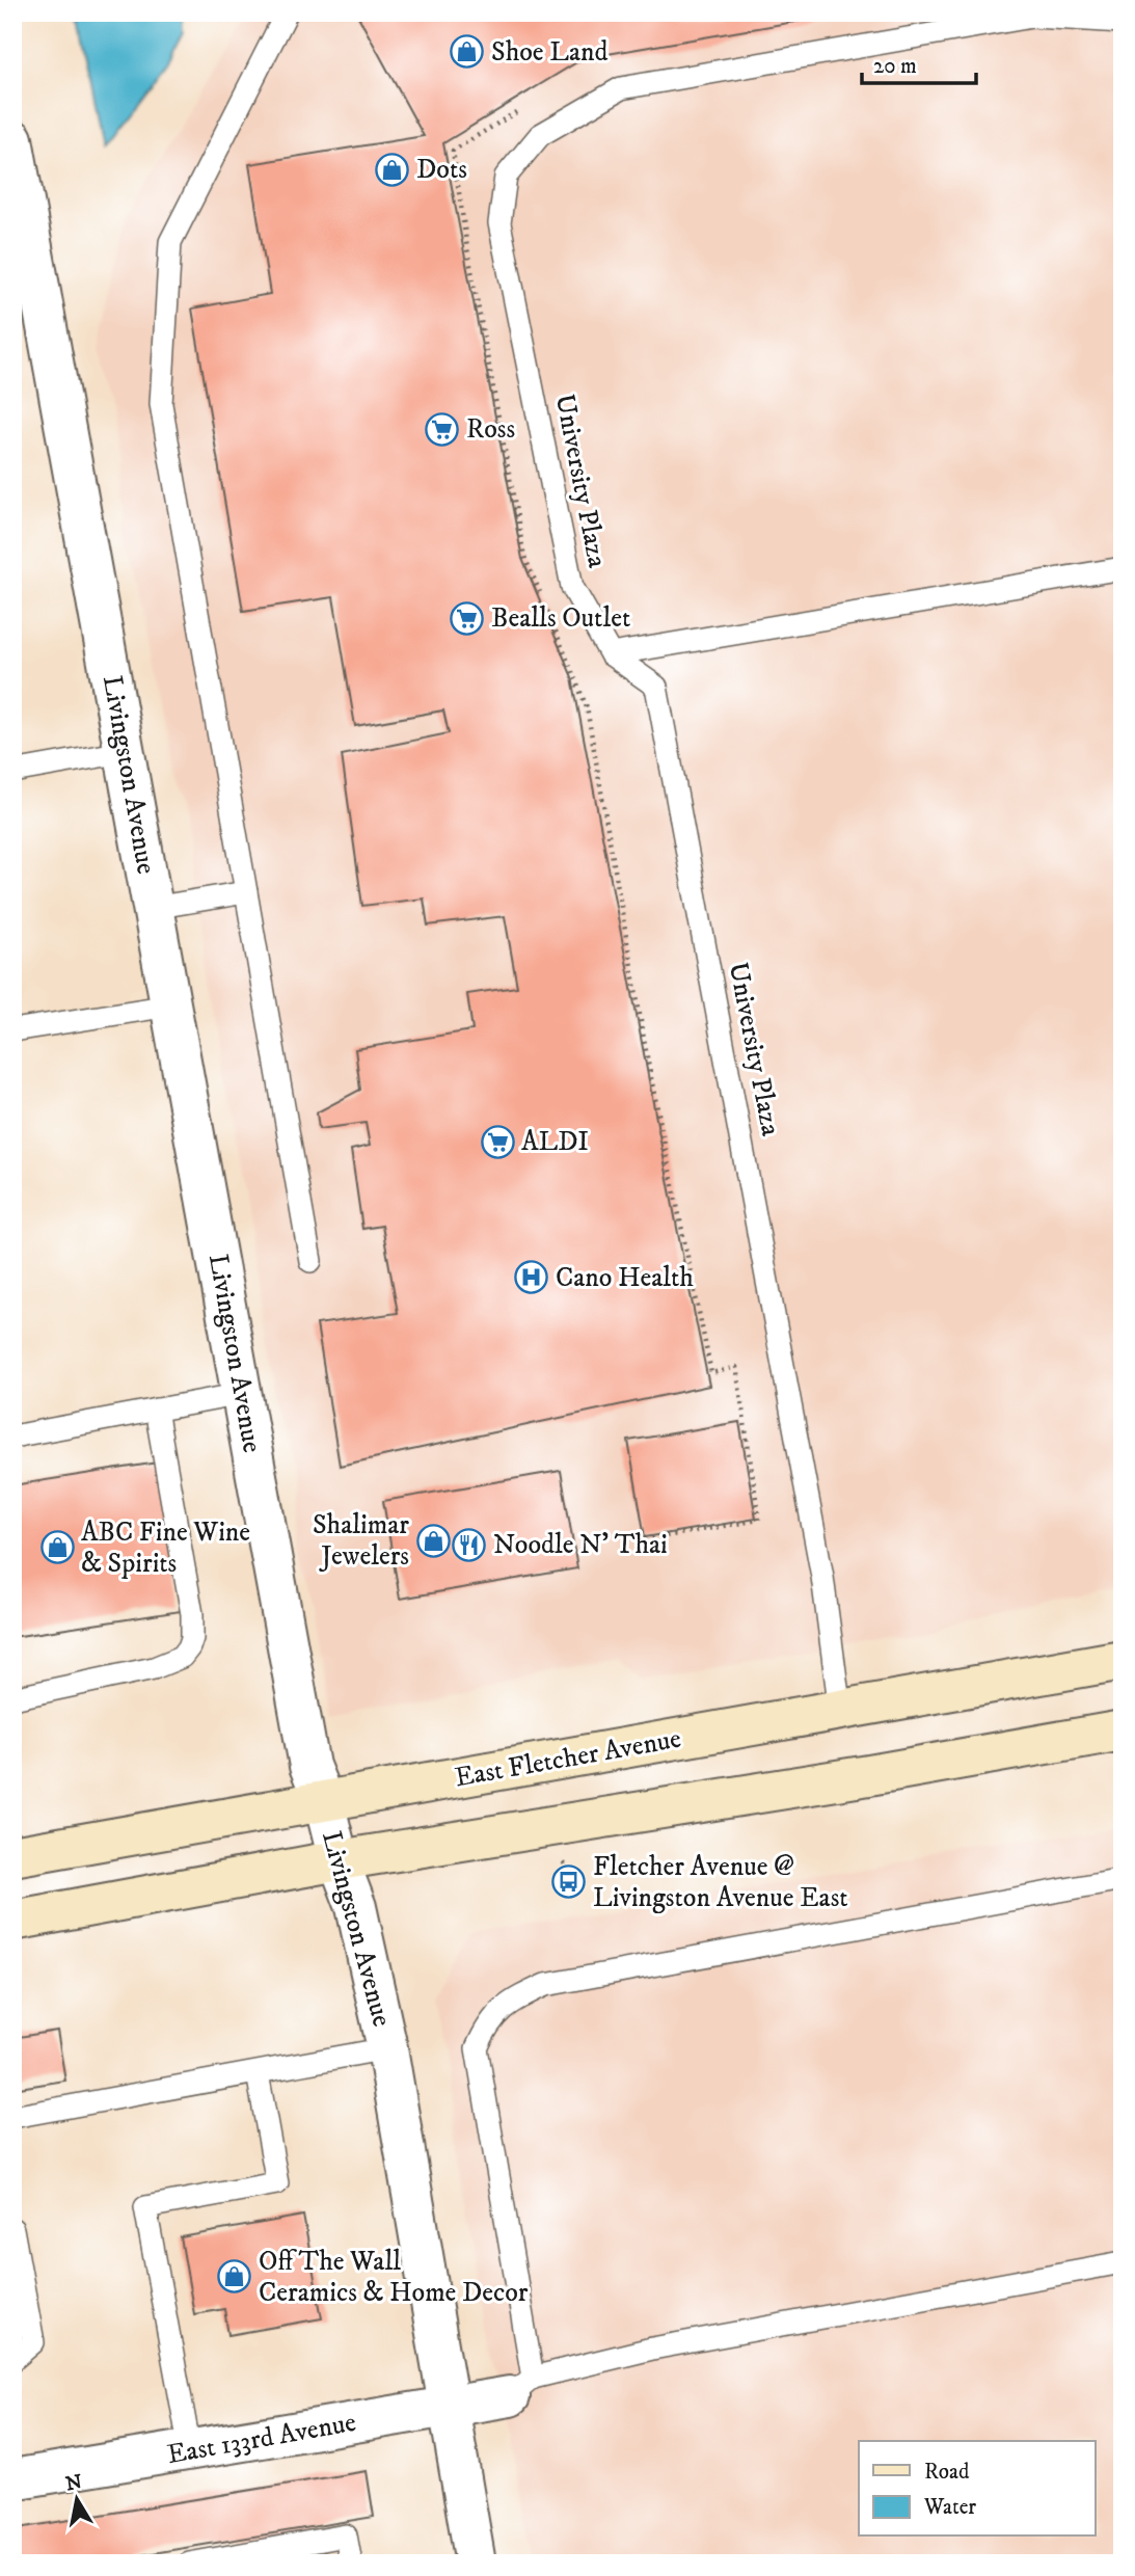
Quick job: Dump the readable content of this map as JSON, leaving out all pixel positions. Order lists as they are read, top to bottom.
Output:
{
  "streets": {
    "main road": ["East Fletcher Avenue"],
    "street": ["Livingston Avenue", "East 133rd Avenue"],
    "lane": ["University Plaza"]
  },
  "crossings": [
    ["University Plaza", "East Fletcher Avenue"],
    ["Livingston Avenue", "East Fletcher Avenue"],
    ["Livingston Avenue", "East 133rd Avenue"]
  ],
  "places": {
    "shop": [
      "Shoe Land",
      "Dots",
      "Shalimar Jewelers",
      "ABC Fine Wine & Spirits",
      "Off The Wall Ceramics & Home Decor"
    ],
    "supermarket": ["Ross", "Bealls Outlet", "ALDI"],
    "hospital": ["Cano Health"],
    "restaurant": ["Noodle N' Thai"],
    "bus stop": ["Fletcher Avenue @ Livingston Avenue East"]
  },
  "legend": ["Road", "Water"],
  "scale_bar": "20 m",
  "north": "top"
}
